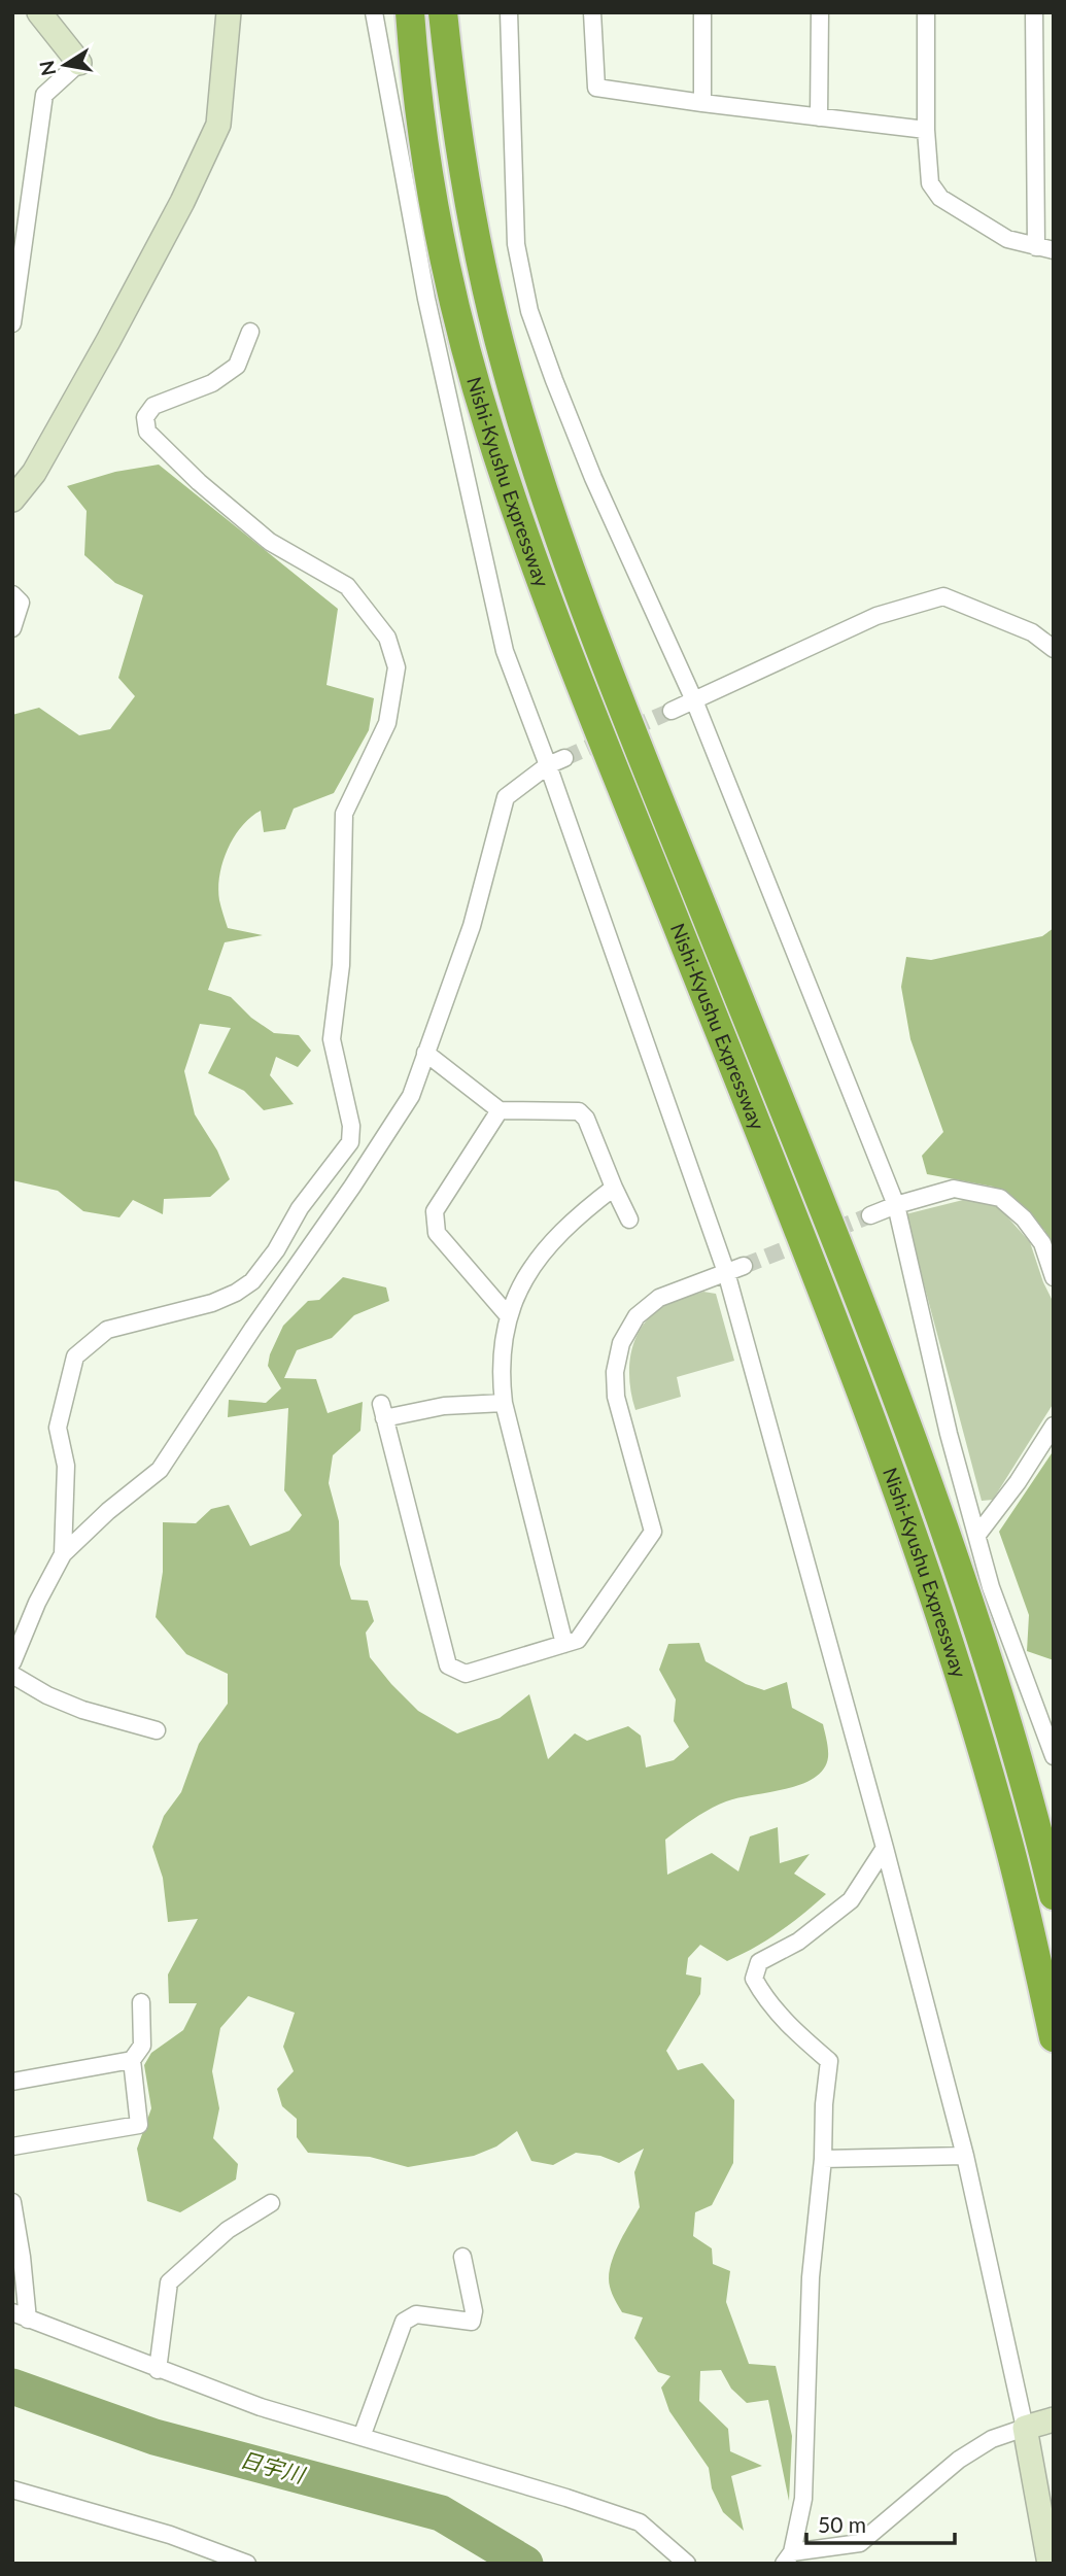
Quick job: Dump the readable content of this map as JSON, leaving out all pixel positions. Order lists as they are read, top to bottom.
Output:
{
  "streets": {
    "highway": ["Nishi-Kyushu Expressway"]
  },
  "water": ["日宇川"],
  "scale_bar": "50 m",
  "north": "left"
}
